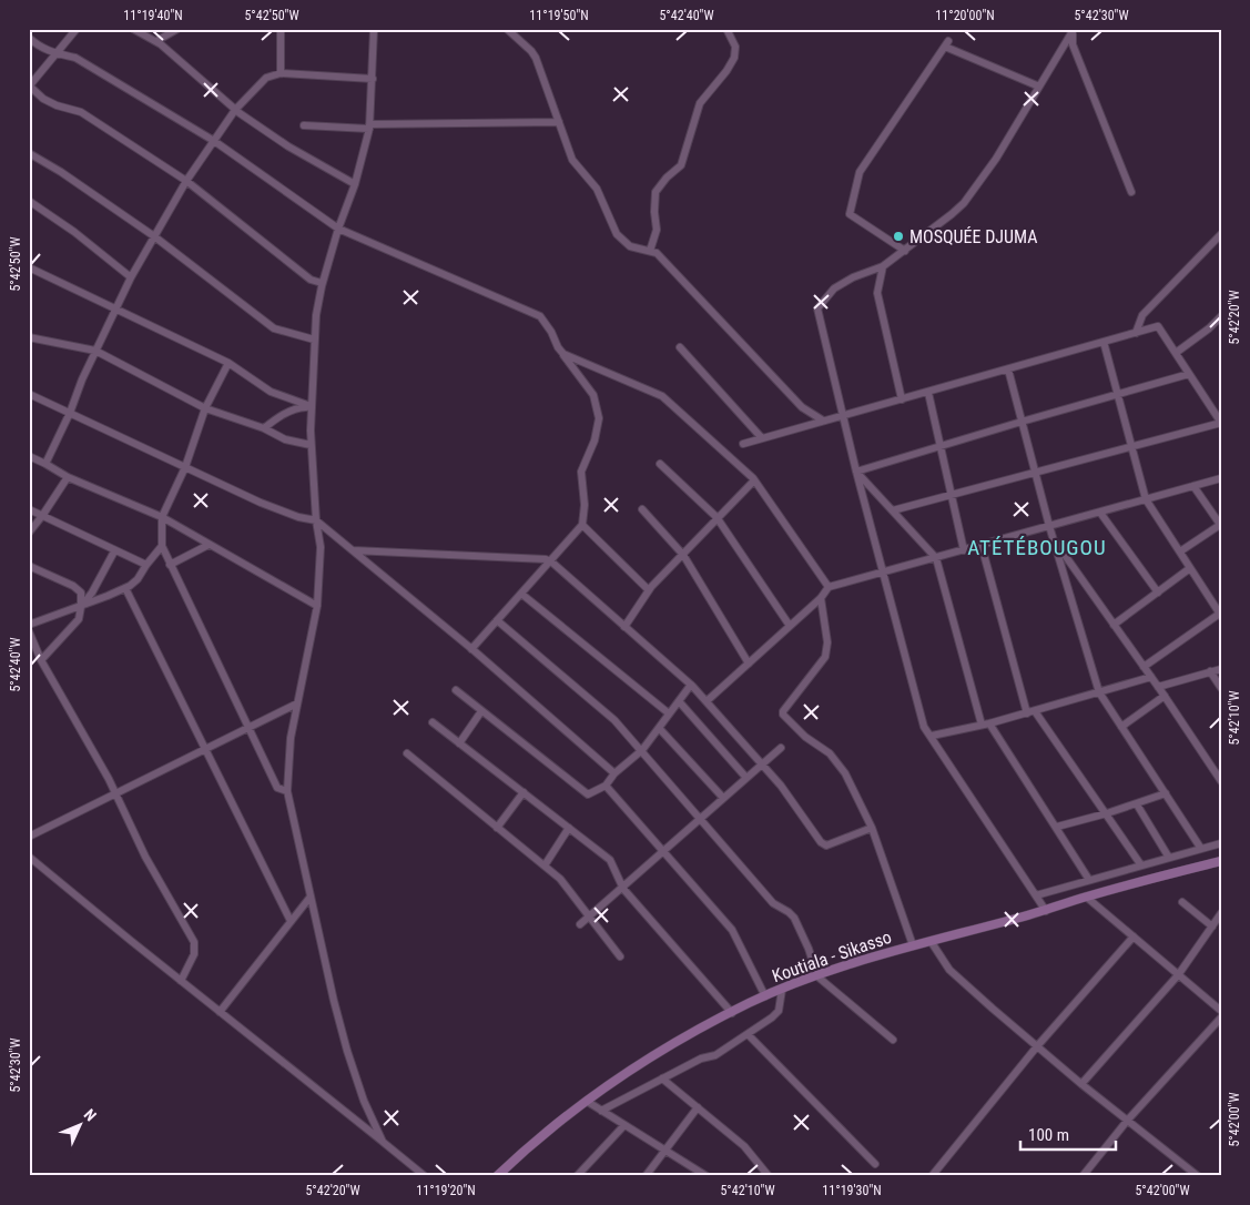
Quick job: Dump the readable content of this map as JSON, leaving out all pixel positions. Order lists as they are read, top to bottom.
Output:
{
  "streets": {
    "main road": ["Koutiala - Sikasso"]
  },
  "districts": ["ATÉTÉBOUGOU"],
  "places": ["MOSQUÉE DJUMA"],
  "scale_bar": "100 m",
  "north": "top right",
  "coordinates": [
    "11°19'40\"N",
    "5°42'50\"W",
    "11°19'50\"N",
    "5°42'40\"W",
    "11°20'00\"N",
    "5°42'30\"W",
    "5°42'20\"W",
    "5°42'10\"W",
    "5°42'00\"W",
    "11°19'20\"N",
    "11°19'30\"N"
  ]
}
